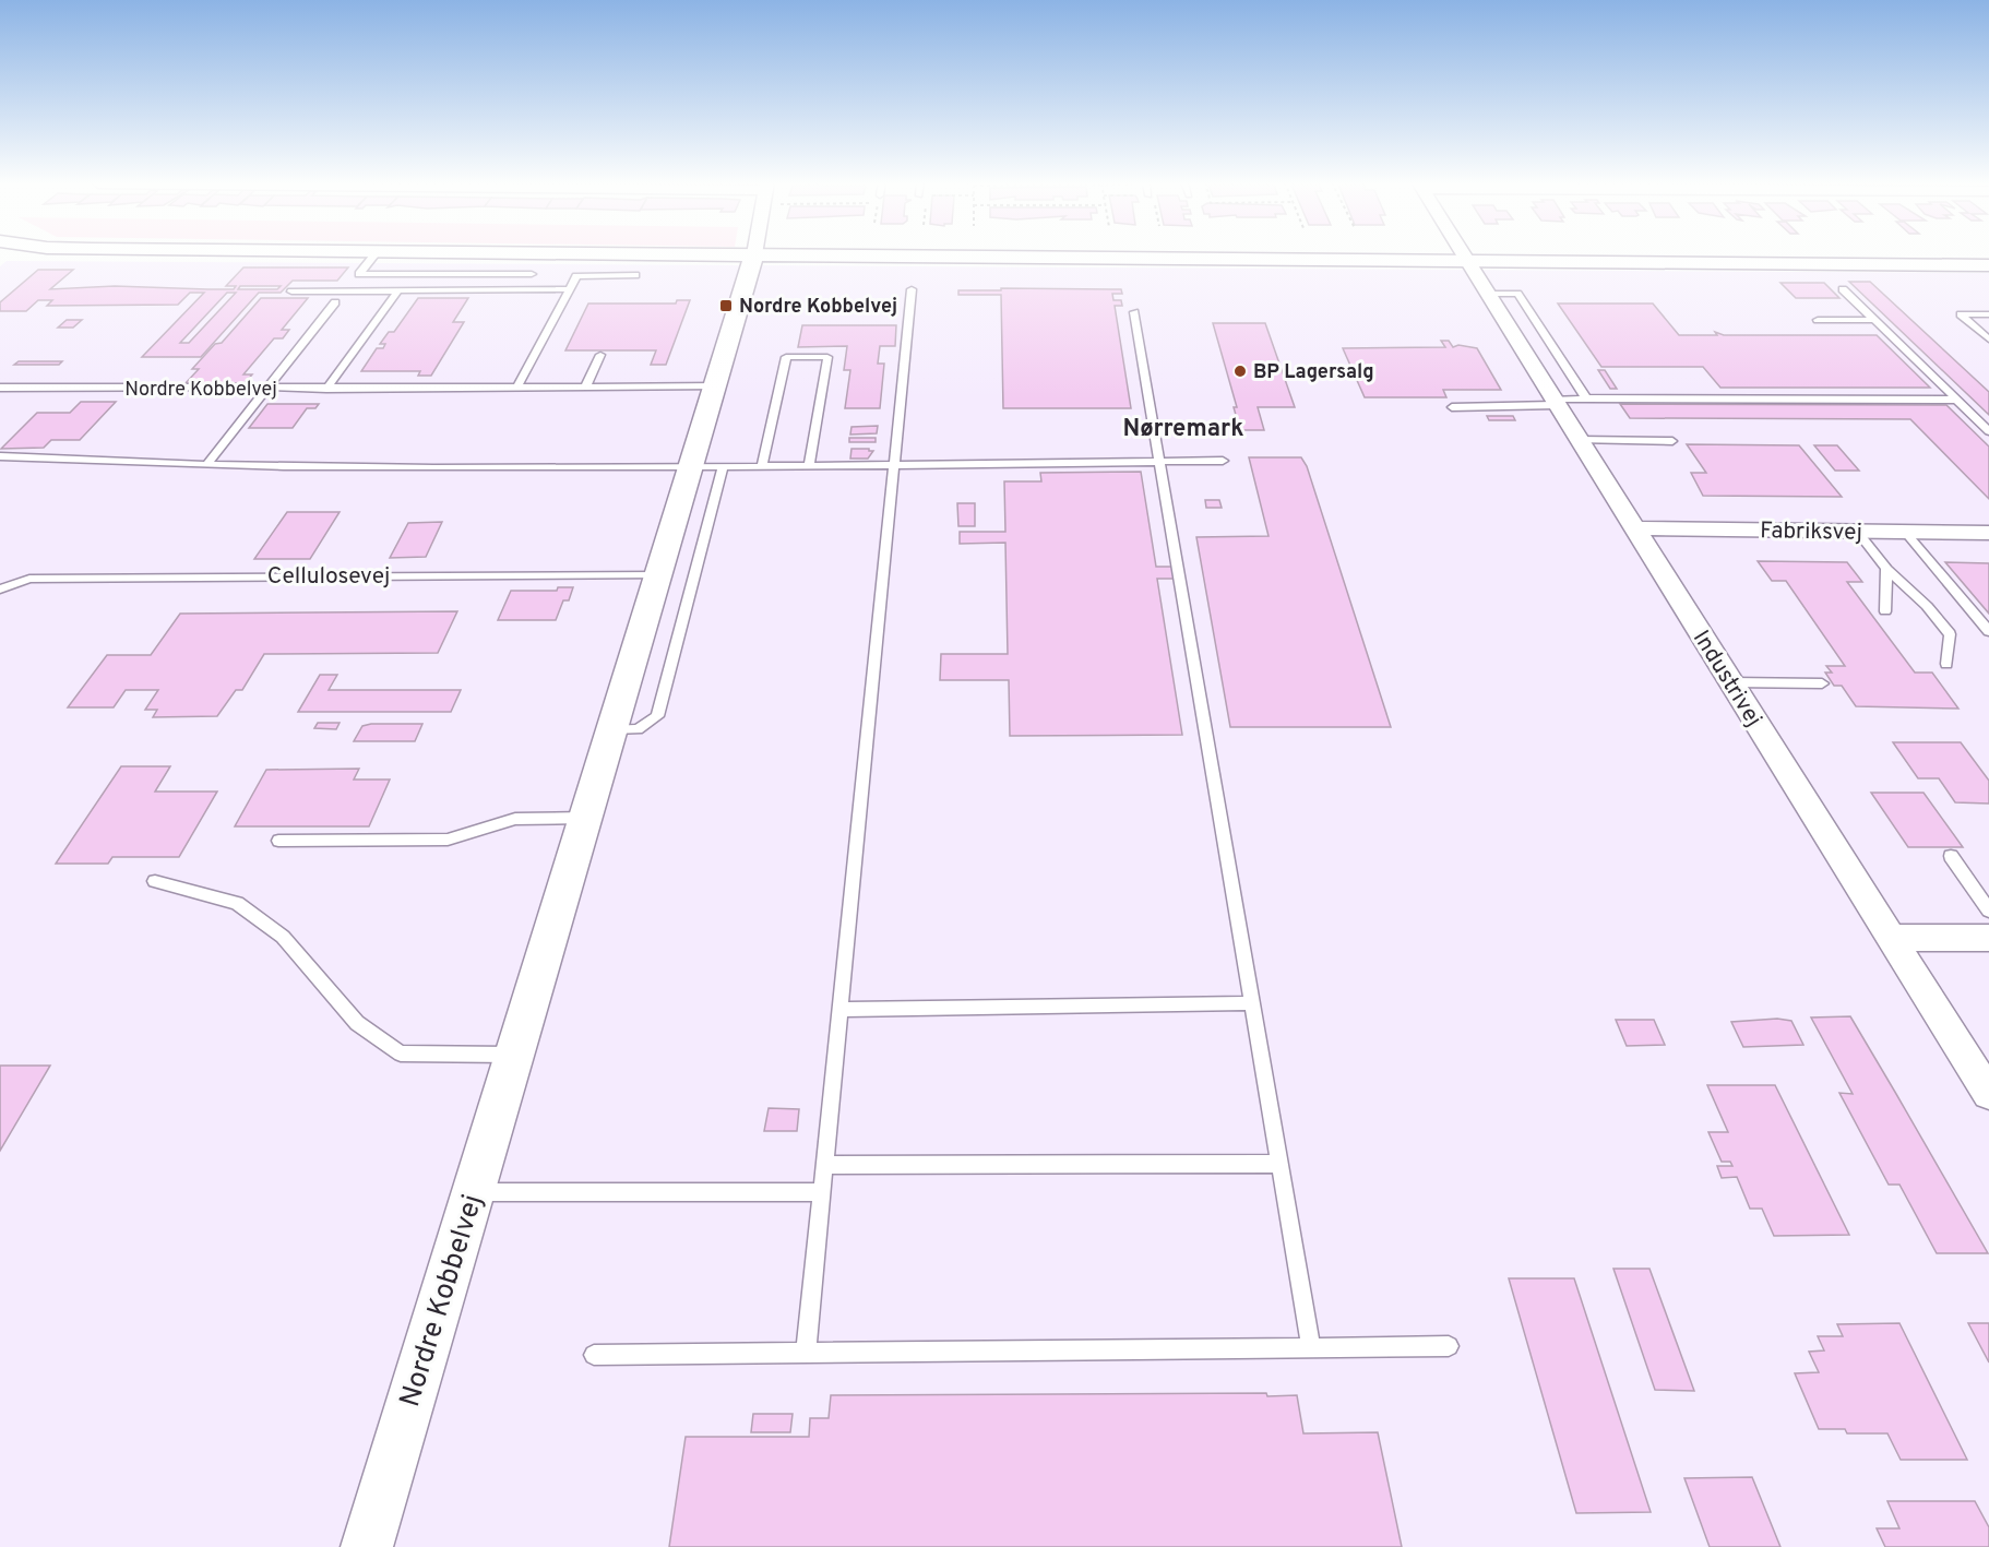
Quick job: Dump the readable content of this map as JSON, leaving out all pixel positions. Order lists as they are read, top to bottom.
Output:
{
  "streets": {
    "street": ["Nordre Kobbelvej", "Fabriksvej", "Industrivej"],
    "lane": ["Cellulosevej"]
  },
  "crossings": [
    ["Nordre Kobbelvej", "Cellulosevej"],
    ["Fabriksvej", "Industrivej"]
  ],
  "districts": ["Nørremark"],
  "places": {
    "transit": ["Nordre Kobbelvej"],
    "other": ["BP Lagersalg"]
  }
}
